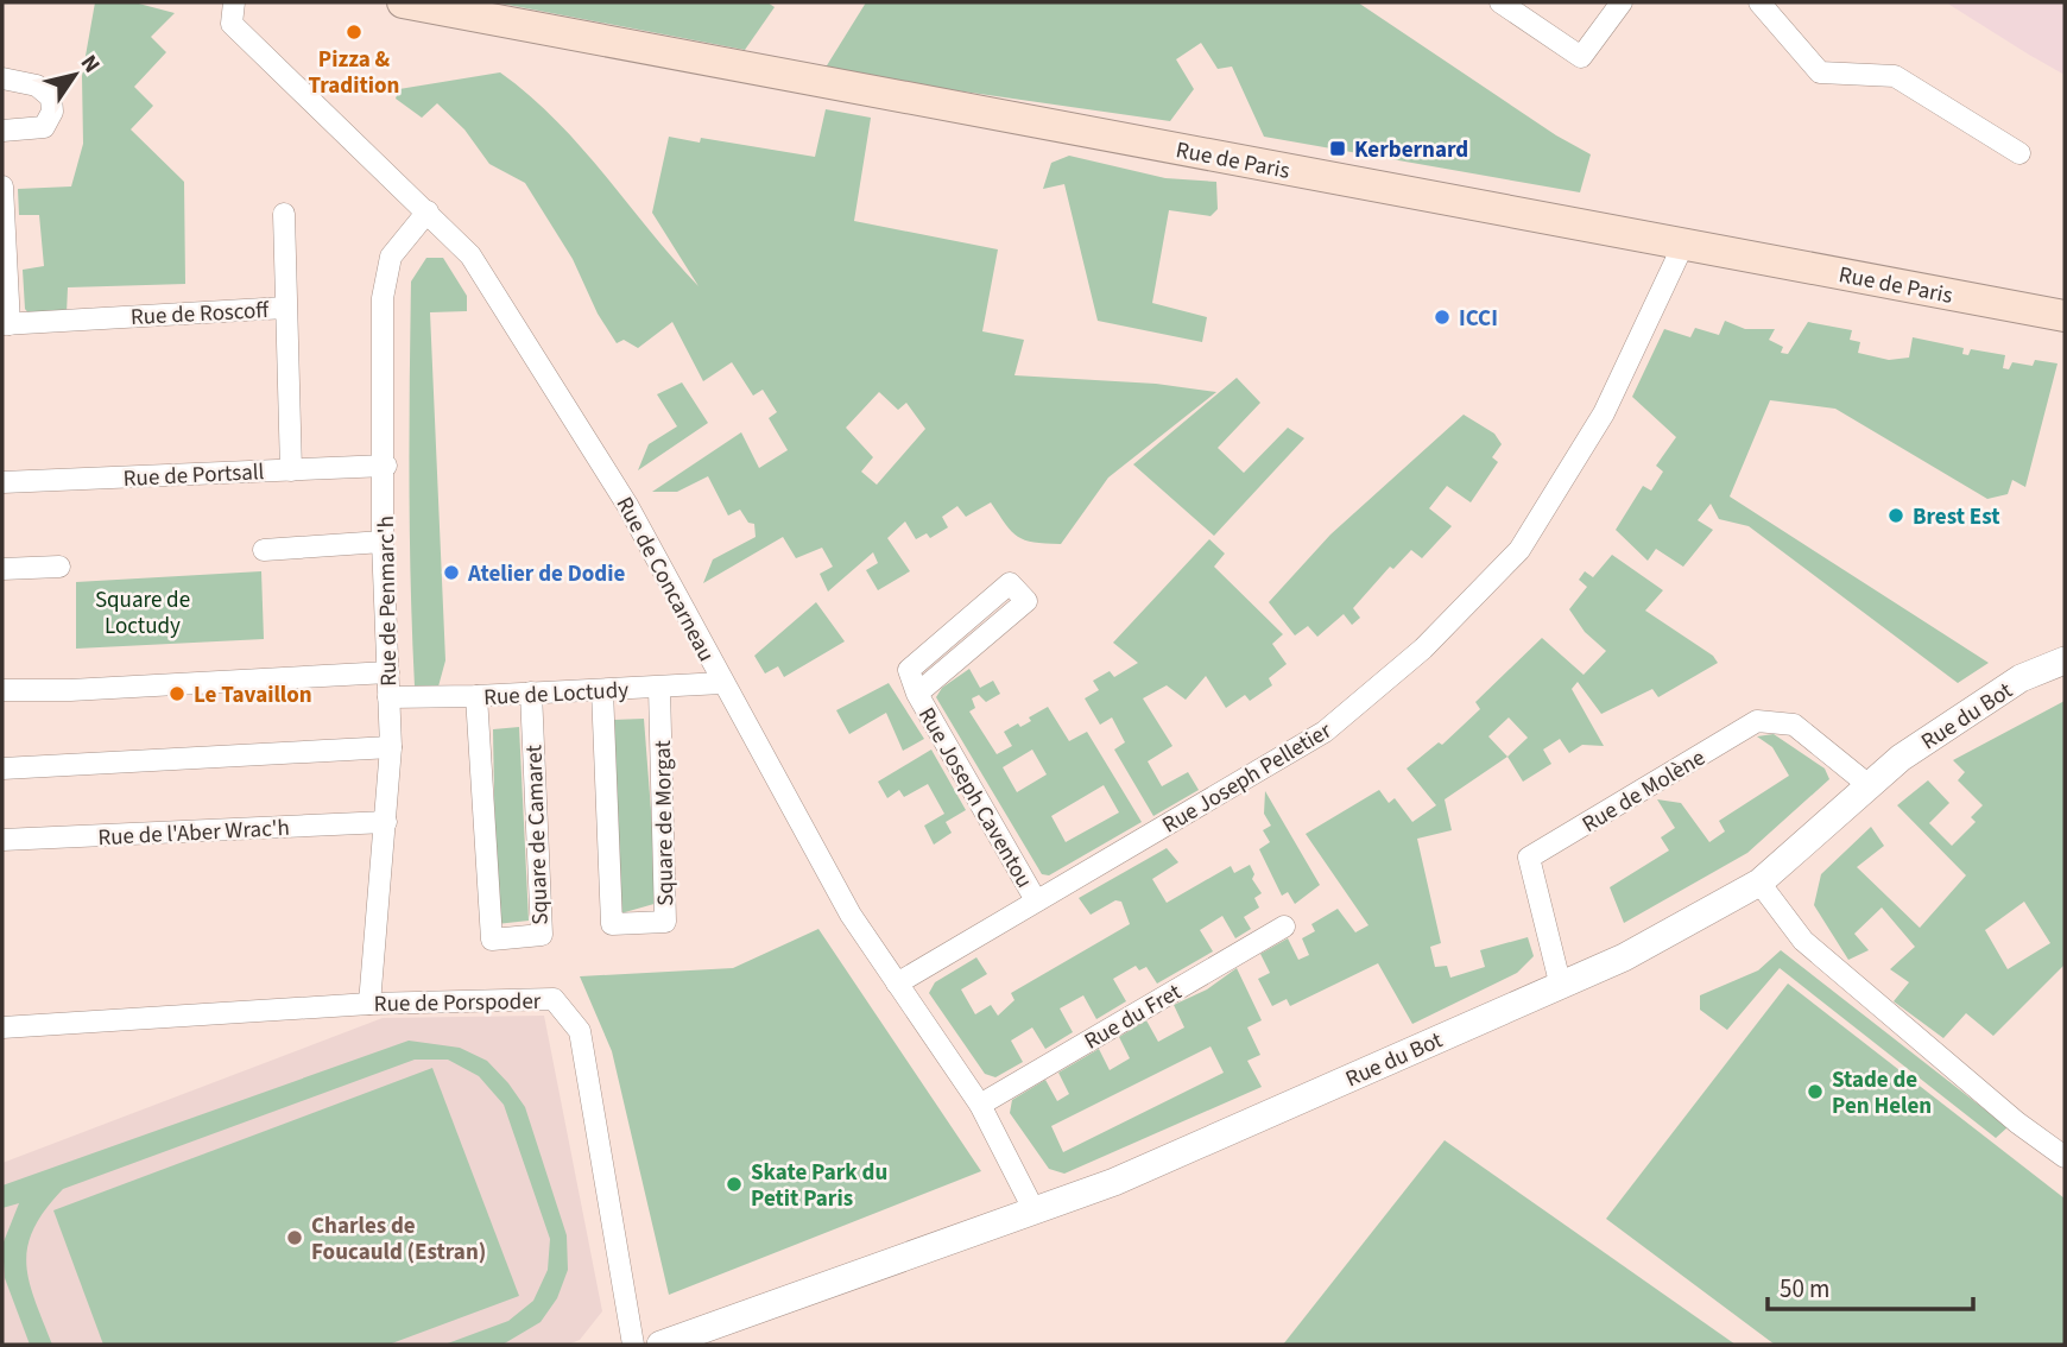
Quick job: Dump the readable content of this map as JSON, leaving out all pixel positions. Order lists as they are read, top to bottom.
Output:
{
  "streets": {
    "main road": ["Rue de Paris"],
    "street": [
      "Rue de Roscoff",
      "Rue de Portsall",
      "Rue de Concarneau",
      "Rue de Penmarc'h",
      "Rue de Loctudy",
      "Rue du Bot",
      "Rue Joseph Pelletier",
      "Rue de Molène",
      "Rue Joseph Caventou",
      "Square de Morgat",
      "Rue de l'Aber Wrac'h",
      "Square de Camaret",
      "Rue de Porspoder",
      "Rue du Fret"
    ]
  },
  "crossings": [
    ["Rue de Paris", "Rue Joseph Pelletier"],
    ["Rue de Roscoff", "Rue de Portsall"],
    ["Rue de Portsall", "Rue de Penmarc'h"],
    ["Rue de Concarneau", "Rue de Penmarc'h"],
    ["Rue de Concarneau", "Rue de Loctudy"],
    ["Rue de Concarneau", "Rue du Bot"],
    ["Rue de Concarneau", "Rue Joseph Pelletier"],
    ["Rue de Concarneau", "Rue du Fret"],
    ["Rue de Penmarc'h", "Rue de Loctudy"],
    ["Rue de Penmarc'h", "Rue de l'Aber Wrac'h"],
    ["Rue de Penmarc'h", "Rue de Porspoder"],
    ["Rue de Loctudy", "Square de Morgat"],
    ["Rue de Loctudy", "Square de Camaret"],
    ["Rue du Bot", "Rue de Molène"],
    ["Rue Joseph Pelletier", "Rue Joseph Caventou"]
  ],
  "parks": ["Square de Loctudy"],
  "places": {
    "other": [
      "Pizza & Tradition",
      "ICCI",
      "Brest Est",
      "Atelier de Dodie",
      "Le Tavaillon",
      "Stade de Pen Helen",
      "Skate Park du Petit Paris",
      "Charles de Foucauld (Estran)"
    ],
    "transit": ["Kerbernard"]
  },
  "scale_bar": "50 m",
  "north": "top right"
}
